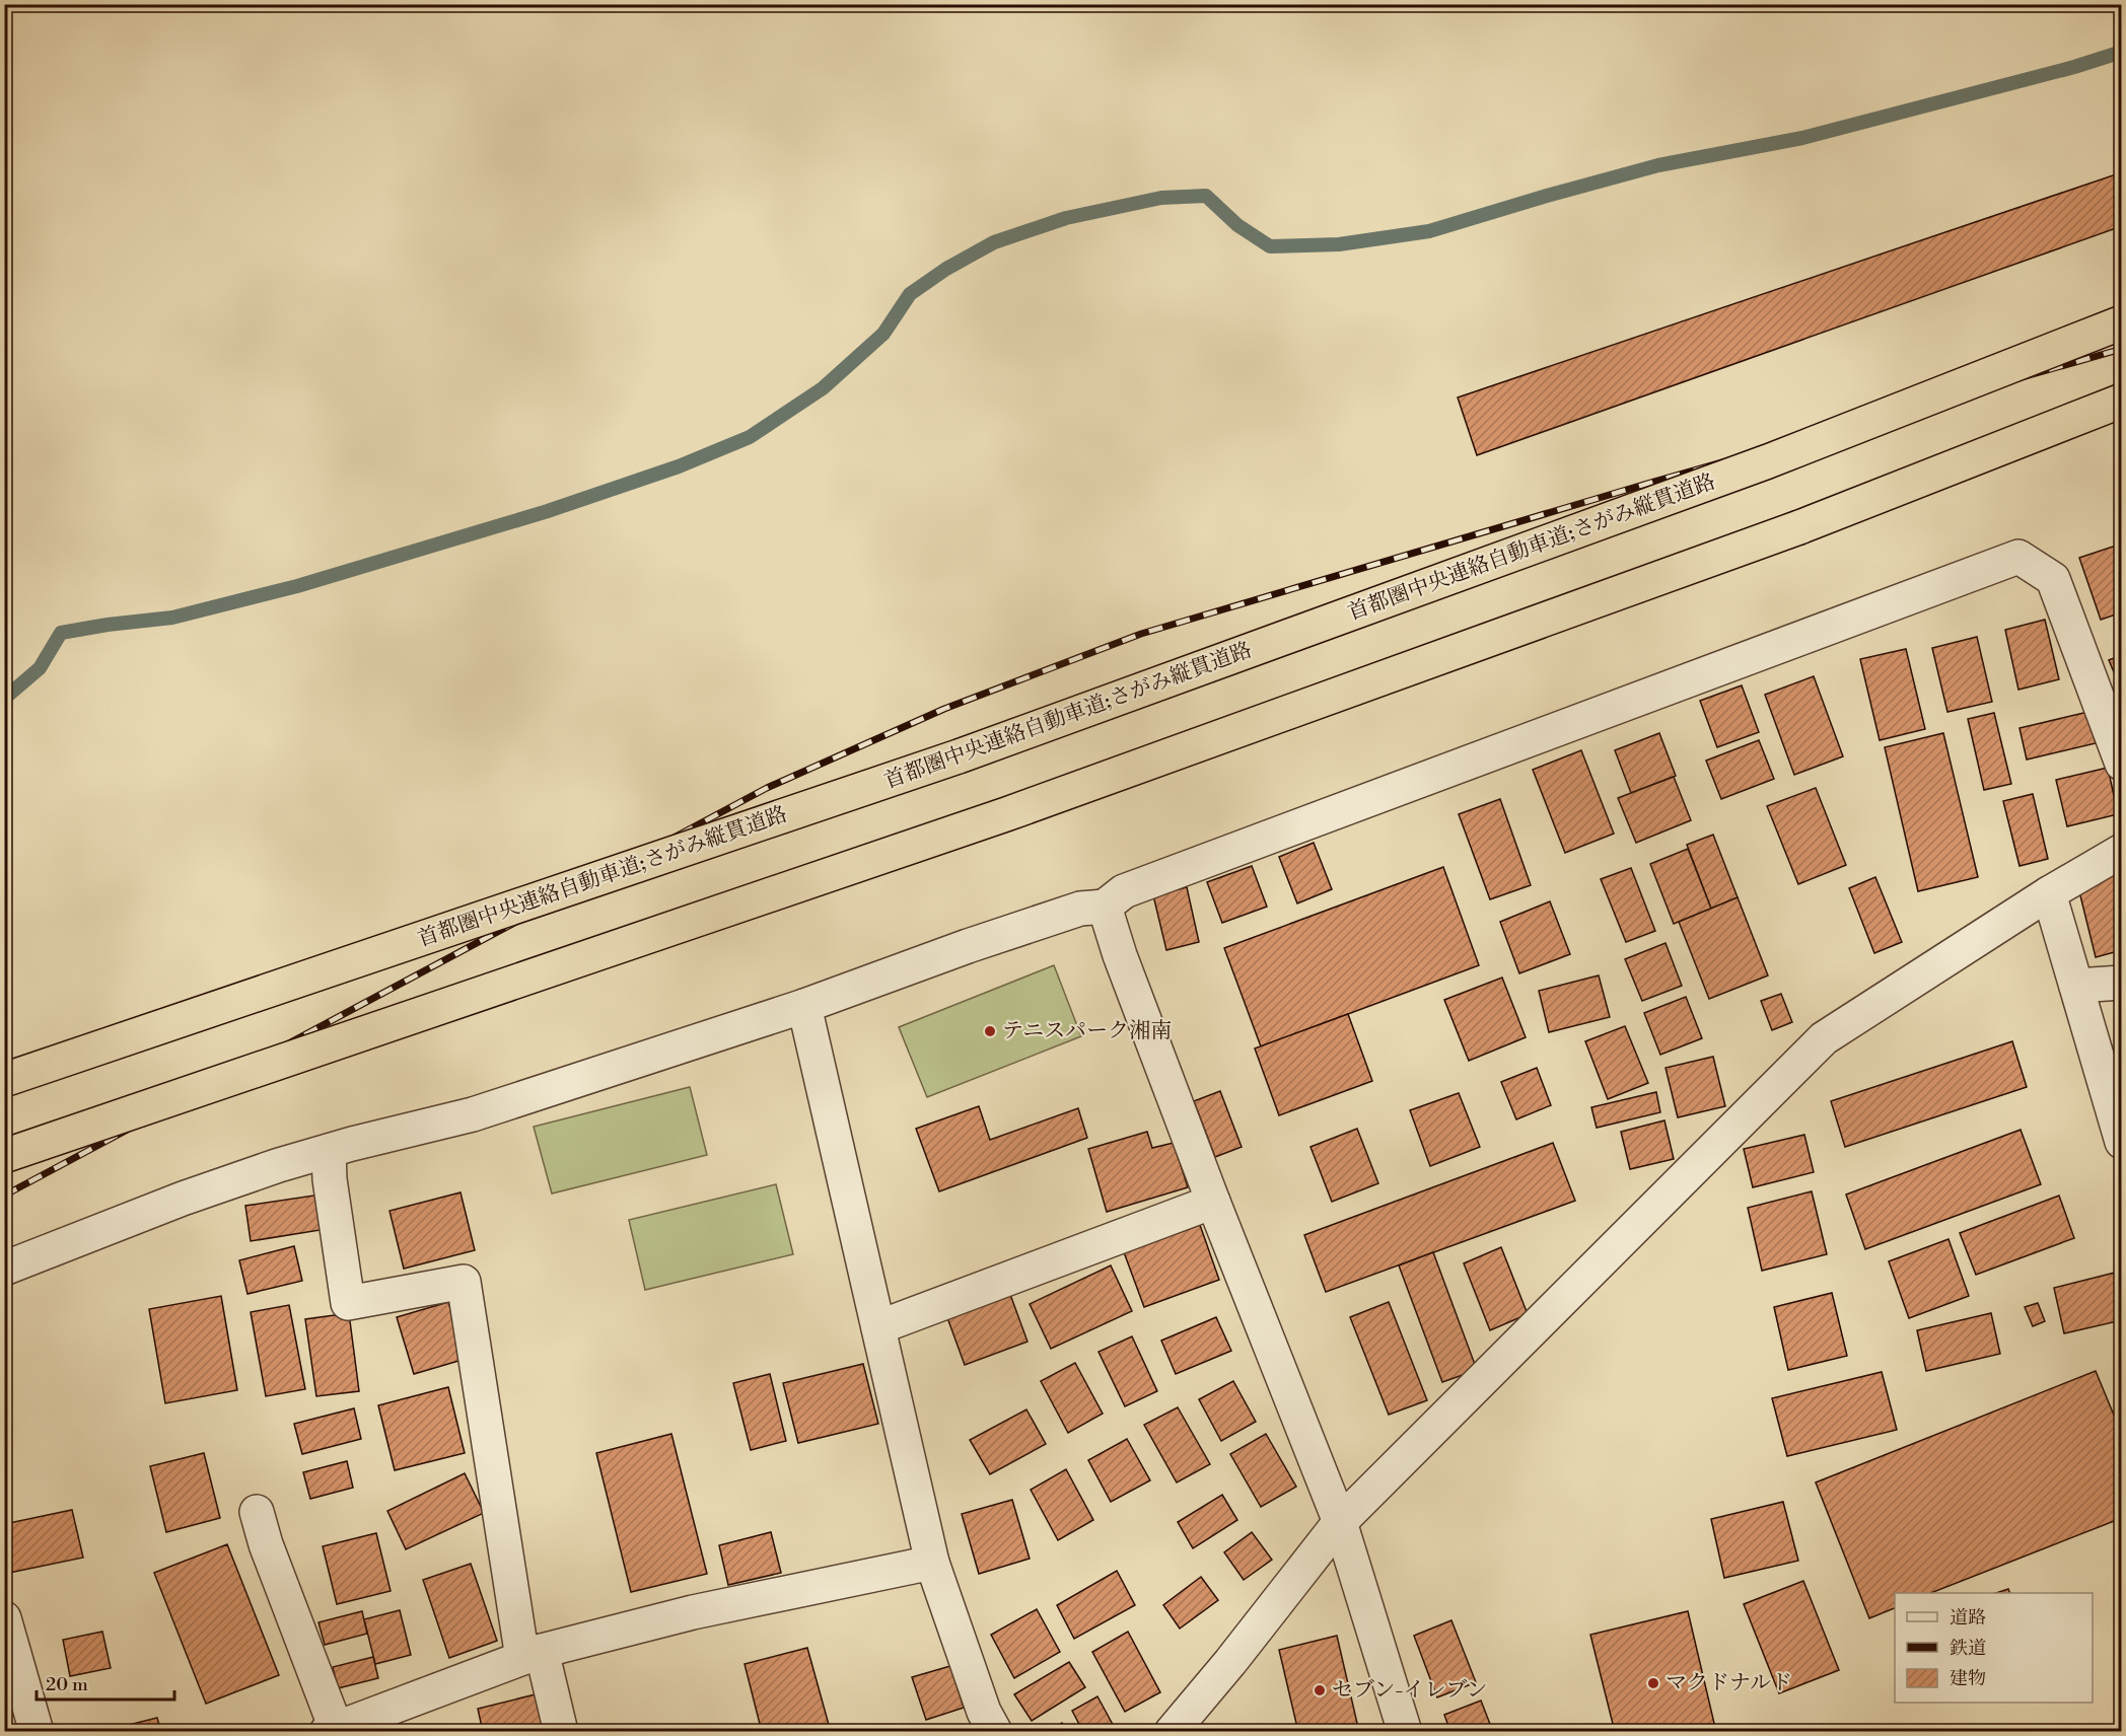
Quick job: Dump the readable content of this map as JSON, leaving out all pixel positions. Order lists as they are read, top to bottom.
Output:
{
  "streets": {
    "highway": ["首都圏中央連絡自動車道;さがみ縦貫道路"]
  },
  "places": ["テニスパーク湘南", "マクドナルド", "セブン-イレブン"],
  "legend": ["道路", "鉄道", "建物"],
  "scale_bar": "20 m"
}
